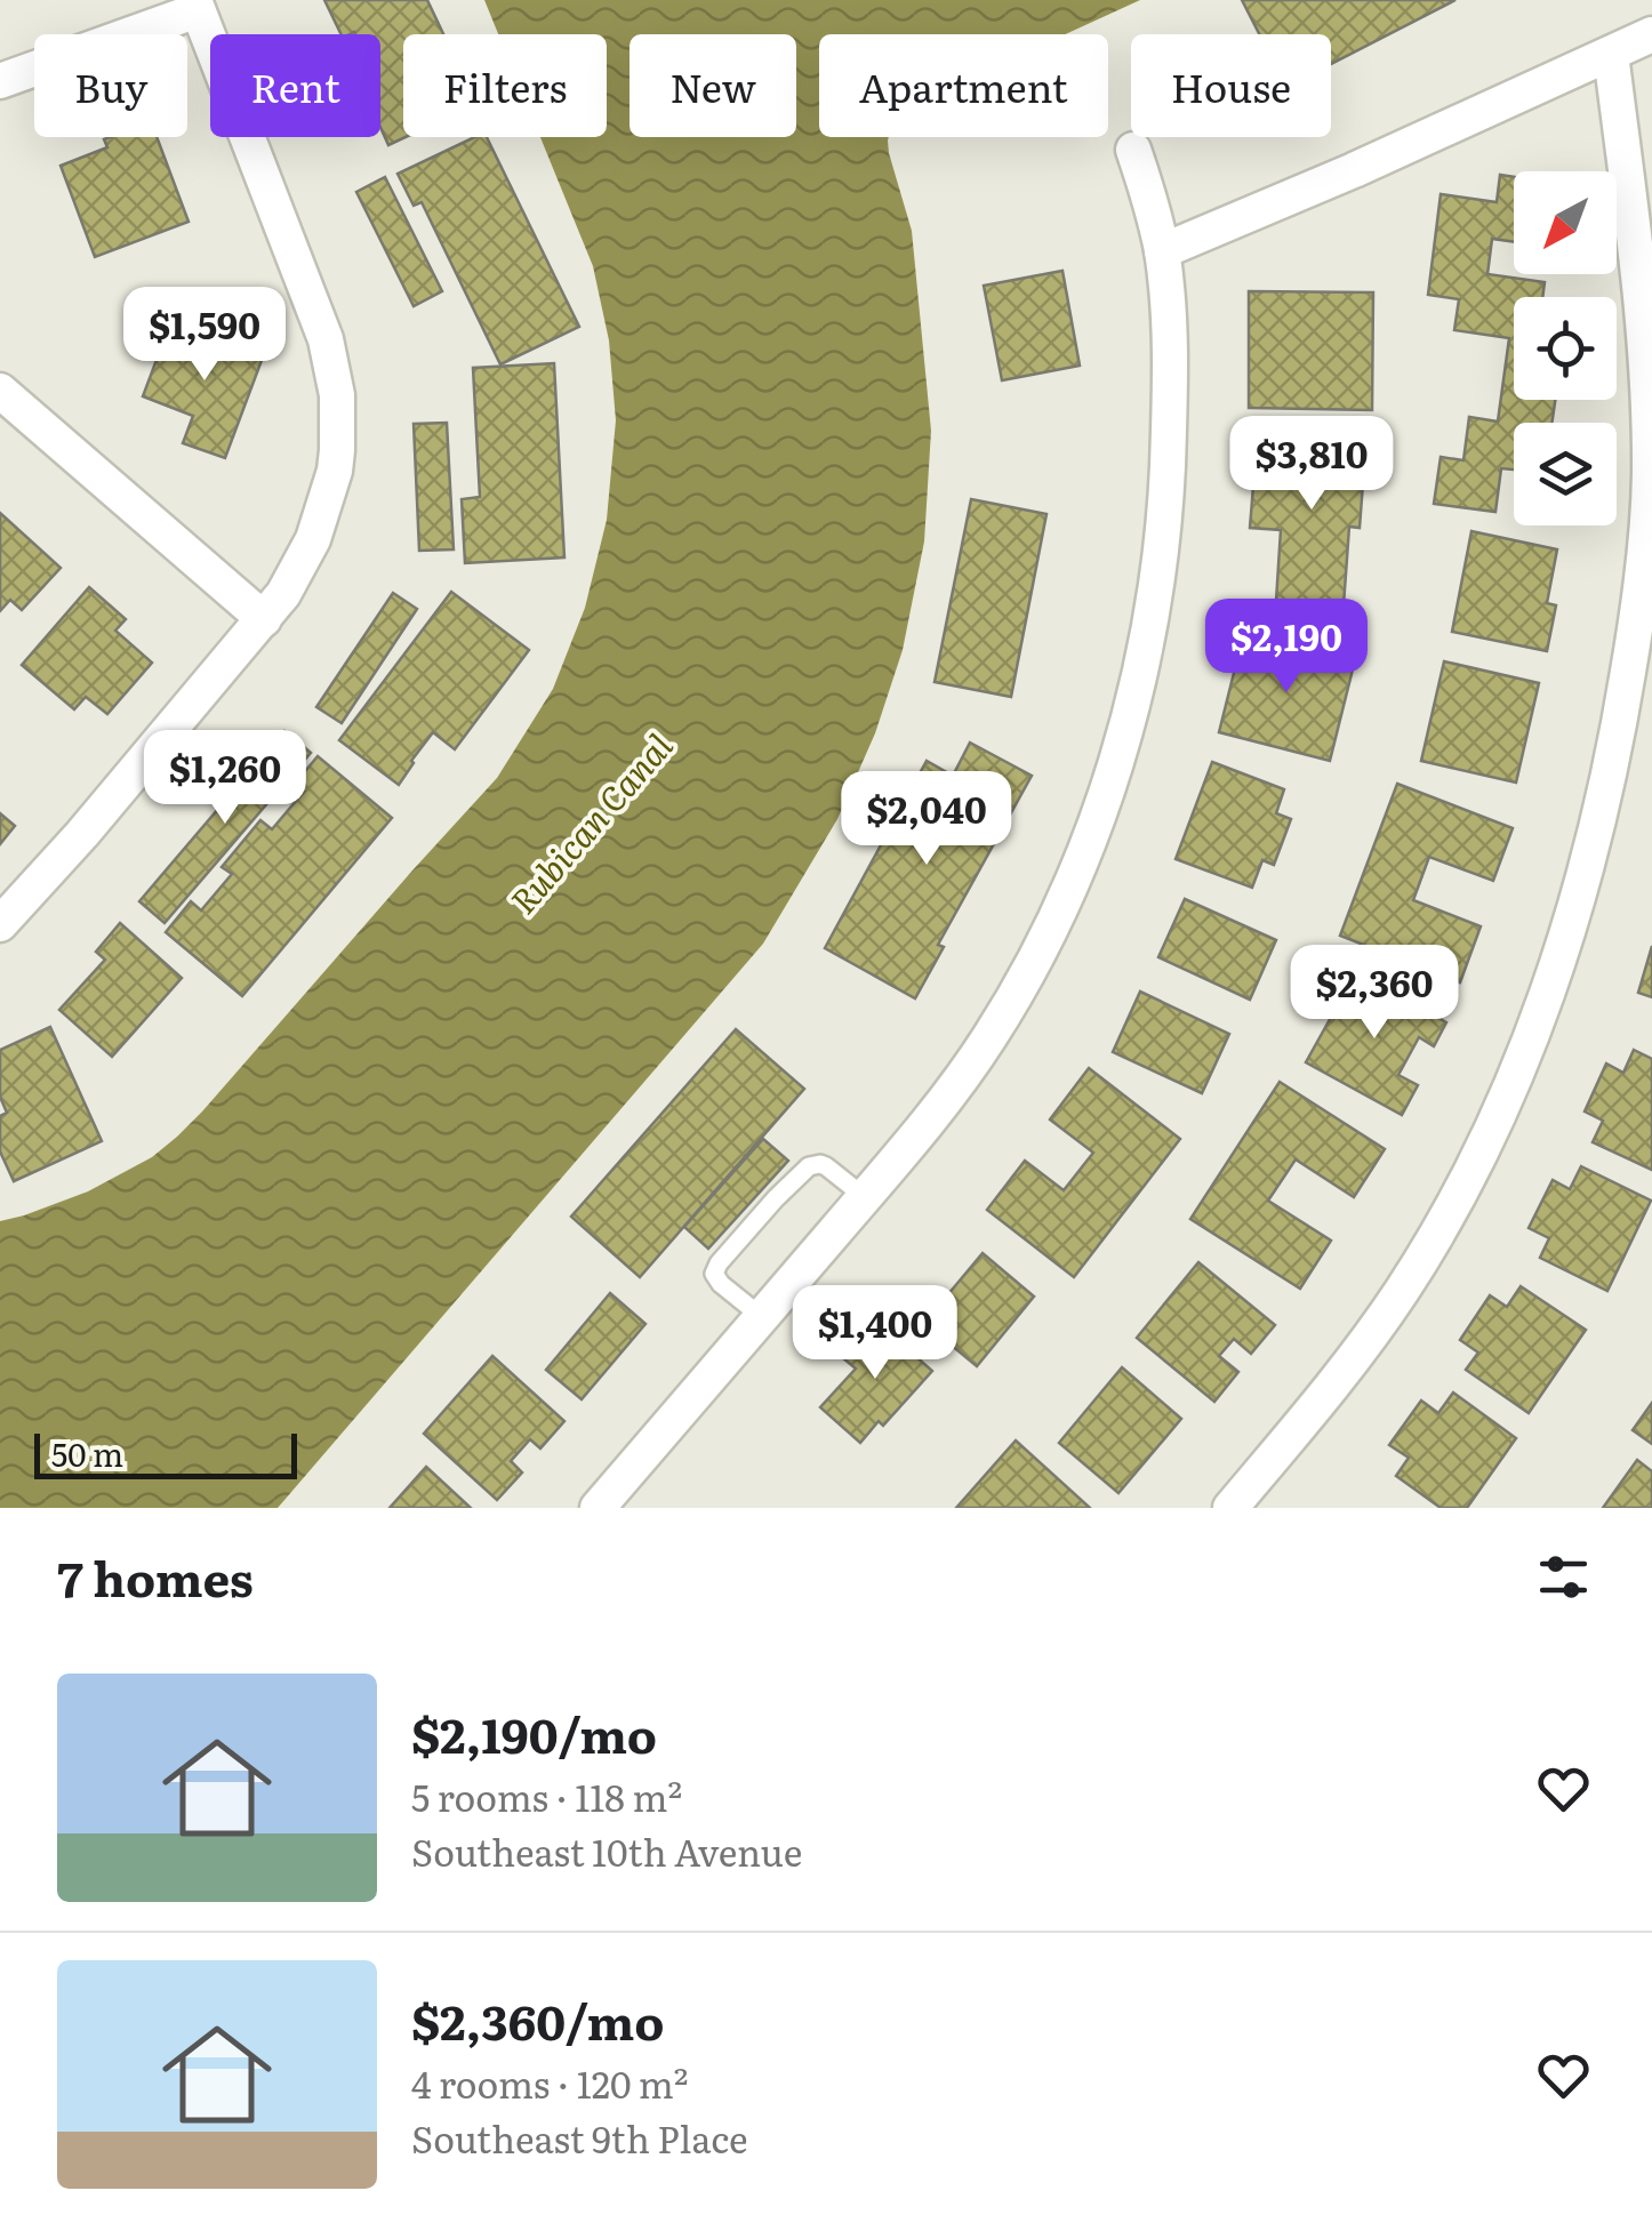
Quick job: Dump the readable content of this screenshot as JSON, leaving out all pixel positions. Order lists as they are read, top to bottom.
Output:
{
  "water": ["Rubican Canal"],
  "scale_bar": "50 m",
  "north": "bottom left",
  "page": {
    "chip": [
      "Buy",
      "Rent",
      "Filters",
      "New",
      "Apartment",
      "House"
    ],
    "price": [
      "$1,590",
      "$3,810",
      "$2,190",
      "$1,260",
      "$2,040",
      "$2,360",
      "$1,400"
    ],
    "scale": "50 m",
    "heading": "7 homes",
    "list": [
      {
        "name": "$2,190/mo",
        "note": "5 rooms · 118 m² · Southeast 10th Avenue"
      },
      {
        "name": "$2,360/mo",
        "note": "4 rooms · 120 m² · Southeast 9th Place"
      }
    ]
  }
}
